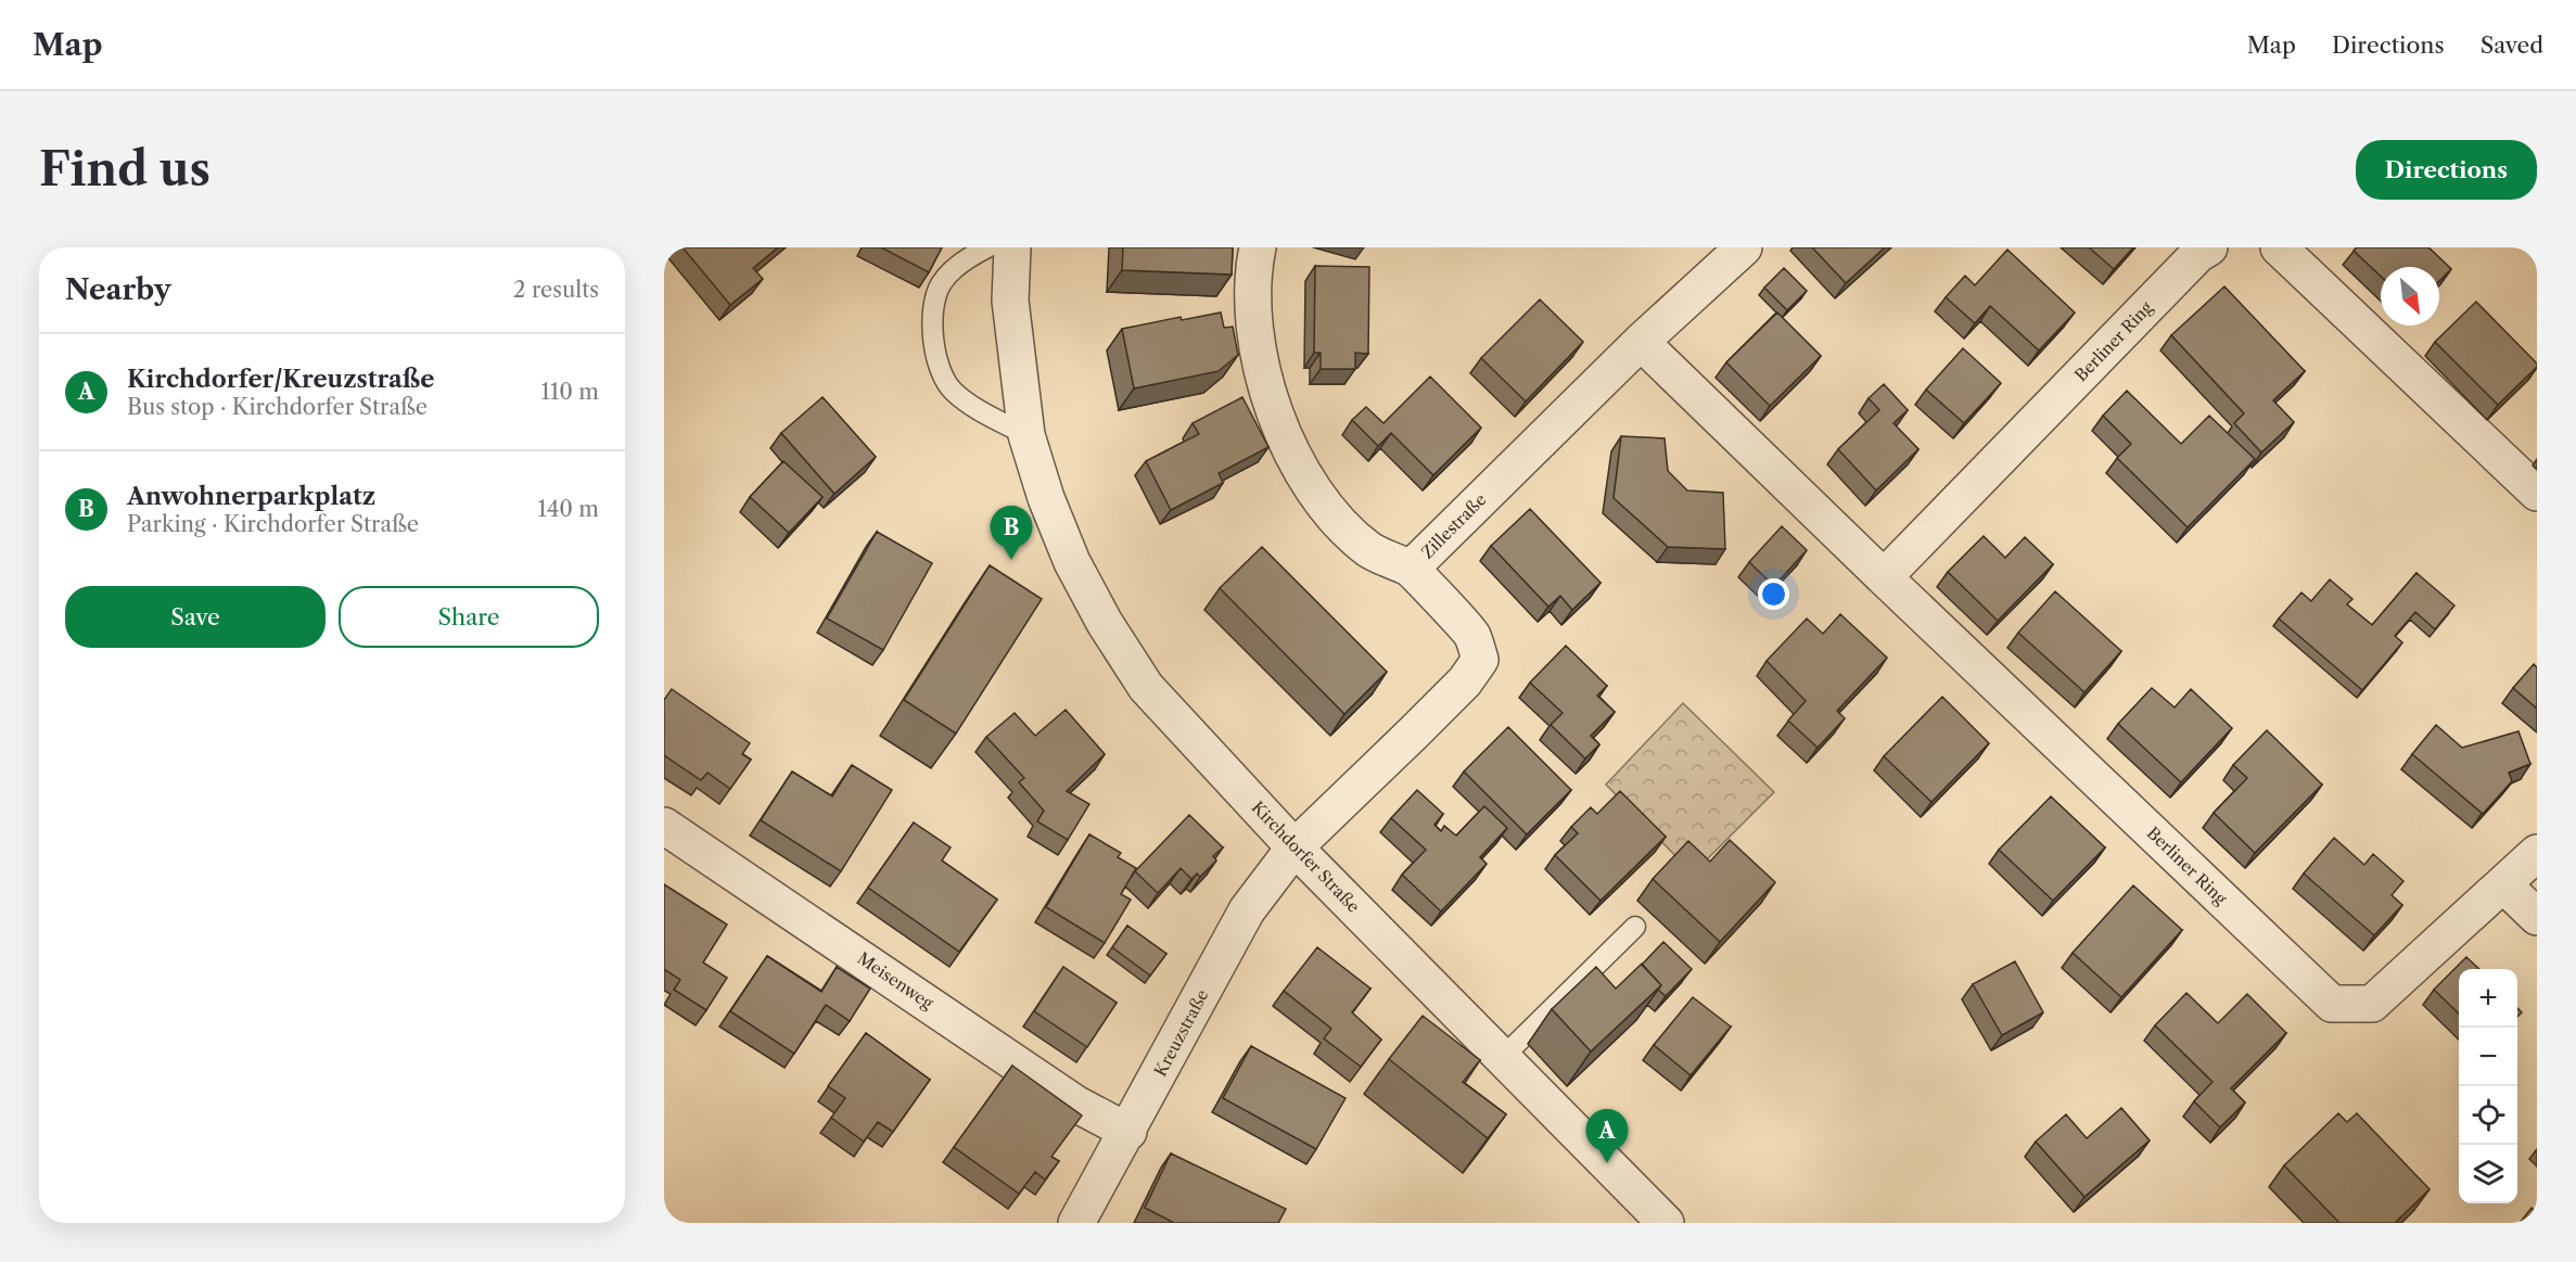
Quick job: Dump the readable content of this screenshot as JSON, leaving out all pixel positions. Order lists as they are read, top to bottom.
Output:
{
  "streets": {
    "street": [
      "Berliner Ring",
      "Zillestraße",
      "Kirchdorfer Straße",
      "Meisenweg",
      "Kreuzstraße"
    ]
  },
  "crossings": [
    ["Berliner Ring", "Zillestraße"],
    ["Zillestraße", "Kirchdorfer Straße"],
    ["Zillestraße", "Kreuzstraße"],
    ["Kirchdorfer Straße", "Kreuzstraße"],
    ["Meisenweg", "Kreuzstraße"]
  ],
  "north": "bottom right",
  "page": {
    "header": "Map",
    "nav": ["Map", "Directions", "Saved"],
    "buttons": [
      "Directions",
      ["Save", "Share"]
    ],
    "title": "Find us",
    "heading": ["Nearby", "2 results"],
    "list": [
      {
        "mark": "A",
        "name": "Kirchdorfer/Kreuzstraße",
        "note": "Bus stop · Kirchdorfer Straße",
        "value": "110 m"
      },
      {
        "mark": "B",
        "name": "Anwohnerparkplatz",
        "note": "Parking · Kirchdorfer Straße",
        "value": "140 m"
      }
    ],
    "pins": ["B", "A"],
    "map_buttons": ["+", "−"]
  }
}
